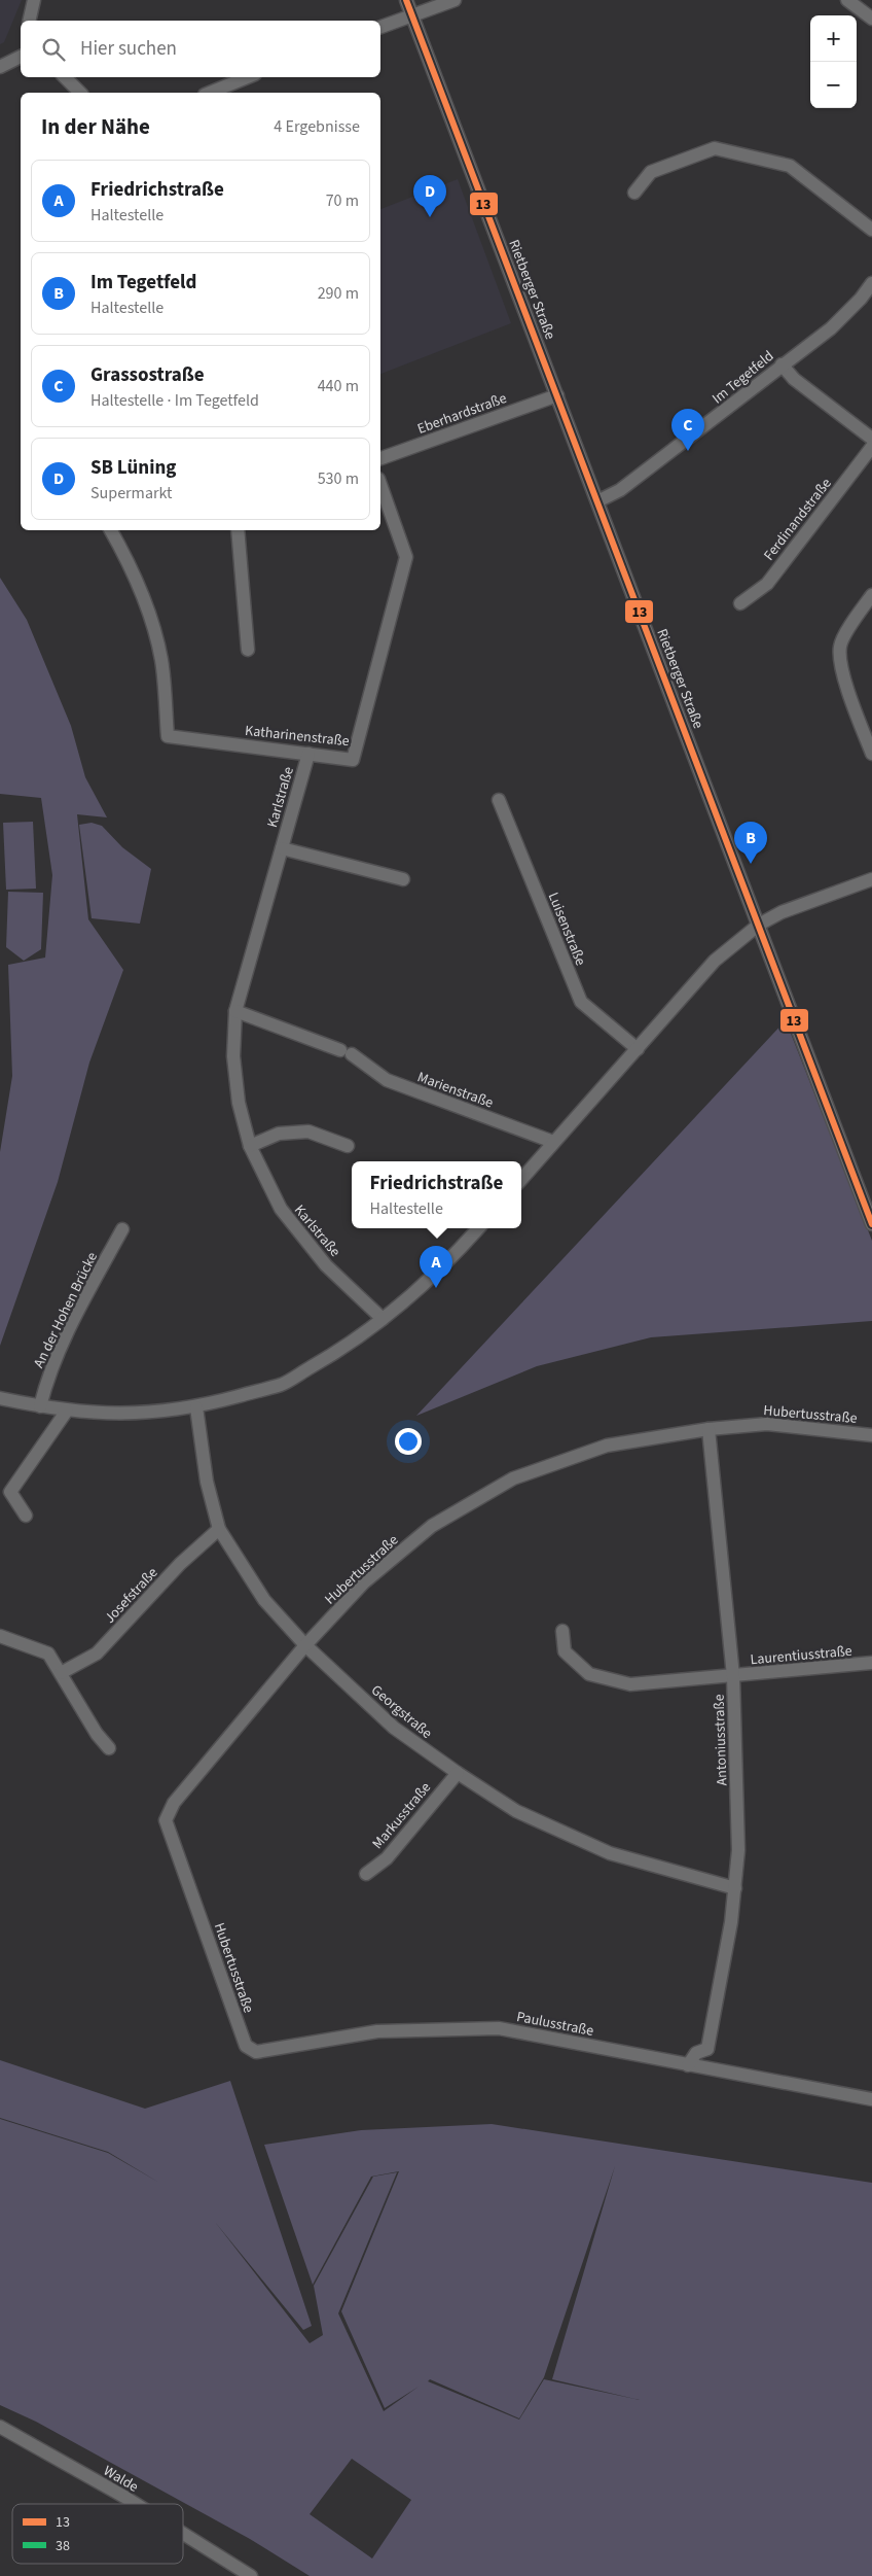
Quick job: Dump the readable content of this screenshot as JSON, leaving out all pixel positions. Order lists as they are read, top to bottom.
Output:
{
  "streets": {
    "street": [
      "Rietberger Straße",
      "Im Tegetfeld",
      "Eberhardstraße",
      "Ferdinandstraße",
      "Katharinenstraße",
      "Karlstraße",
      "Luisenstraße",
      "Marienstraße",
      "An der Hohen Brücke",
      "Hubertusstraße",
      "Josefstraße",
      "Laurentiusstraße",
      "Georgstraße",
      "Antoniusstraße",
      "Markusstraße",
      "Paulusstraße",
      "Walde"
    ]
  },
  "crossings": [
    ["Rietberger Straße", "Im Tegetfeld"],
    ["Rietberger Straße", "Eberhardstraße"],
    ["Katharinenstraße", "Karlstraße"],
    ["Karlstraße", "Marienstraße"],
    ["Hubertusstraße", "Georgstraße"],
    ["Hubertusstraße", "Antoniusstraße"],
    ["Hubertusstraße", "Paulusstraße"],
    ["Josefstraße", "Georgstraße"],
    ["Laurentiusstraße", "Antoniusstraße"],
    ["Georgstraße", "Antoniusstraße"],
    ["Georgstraße", "Markusstraße"]
  ],
  "lines": ["transit line 13"],
  "legend": ["13", "38"],
  "page": {
    "map_buttons": ["+", "−"],
    "search": "Hier suchen",
    "heading": ["In der Nähe", "4 Ergebnisse"],
    "list": [
      {
        "mark": "A",
        "name": "Friedrichstraße",
        "note": "Haltestelle",
        "value": "70 m"
      },
      {
        "mark": "B",
        "name": "Im Tegetfeld",
        "note": "Haltestelle",
        "value": "290 m"
      },
      {
        "mark": "C",
        "name": "Grassostraße",
        "note": "Haltestelle · Im Tegetfeld",
        "value": "440 m"
      },
      {
        "mark": "D",
        "name": "SB Lüning",
        "note": "Supermarkt",
        "value": "530 m"
      }
    ],
    "pins": [
      "D",
      "C",
      "B",
      "A"
    ],
    "popup": ["Friedrichstraße", "Haltestelle"]
  }
}
